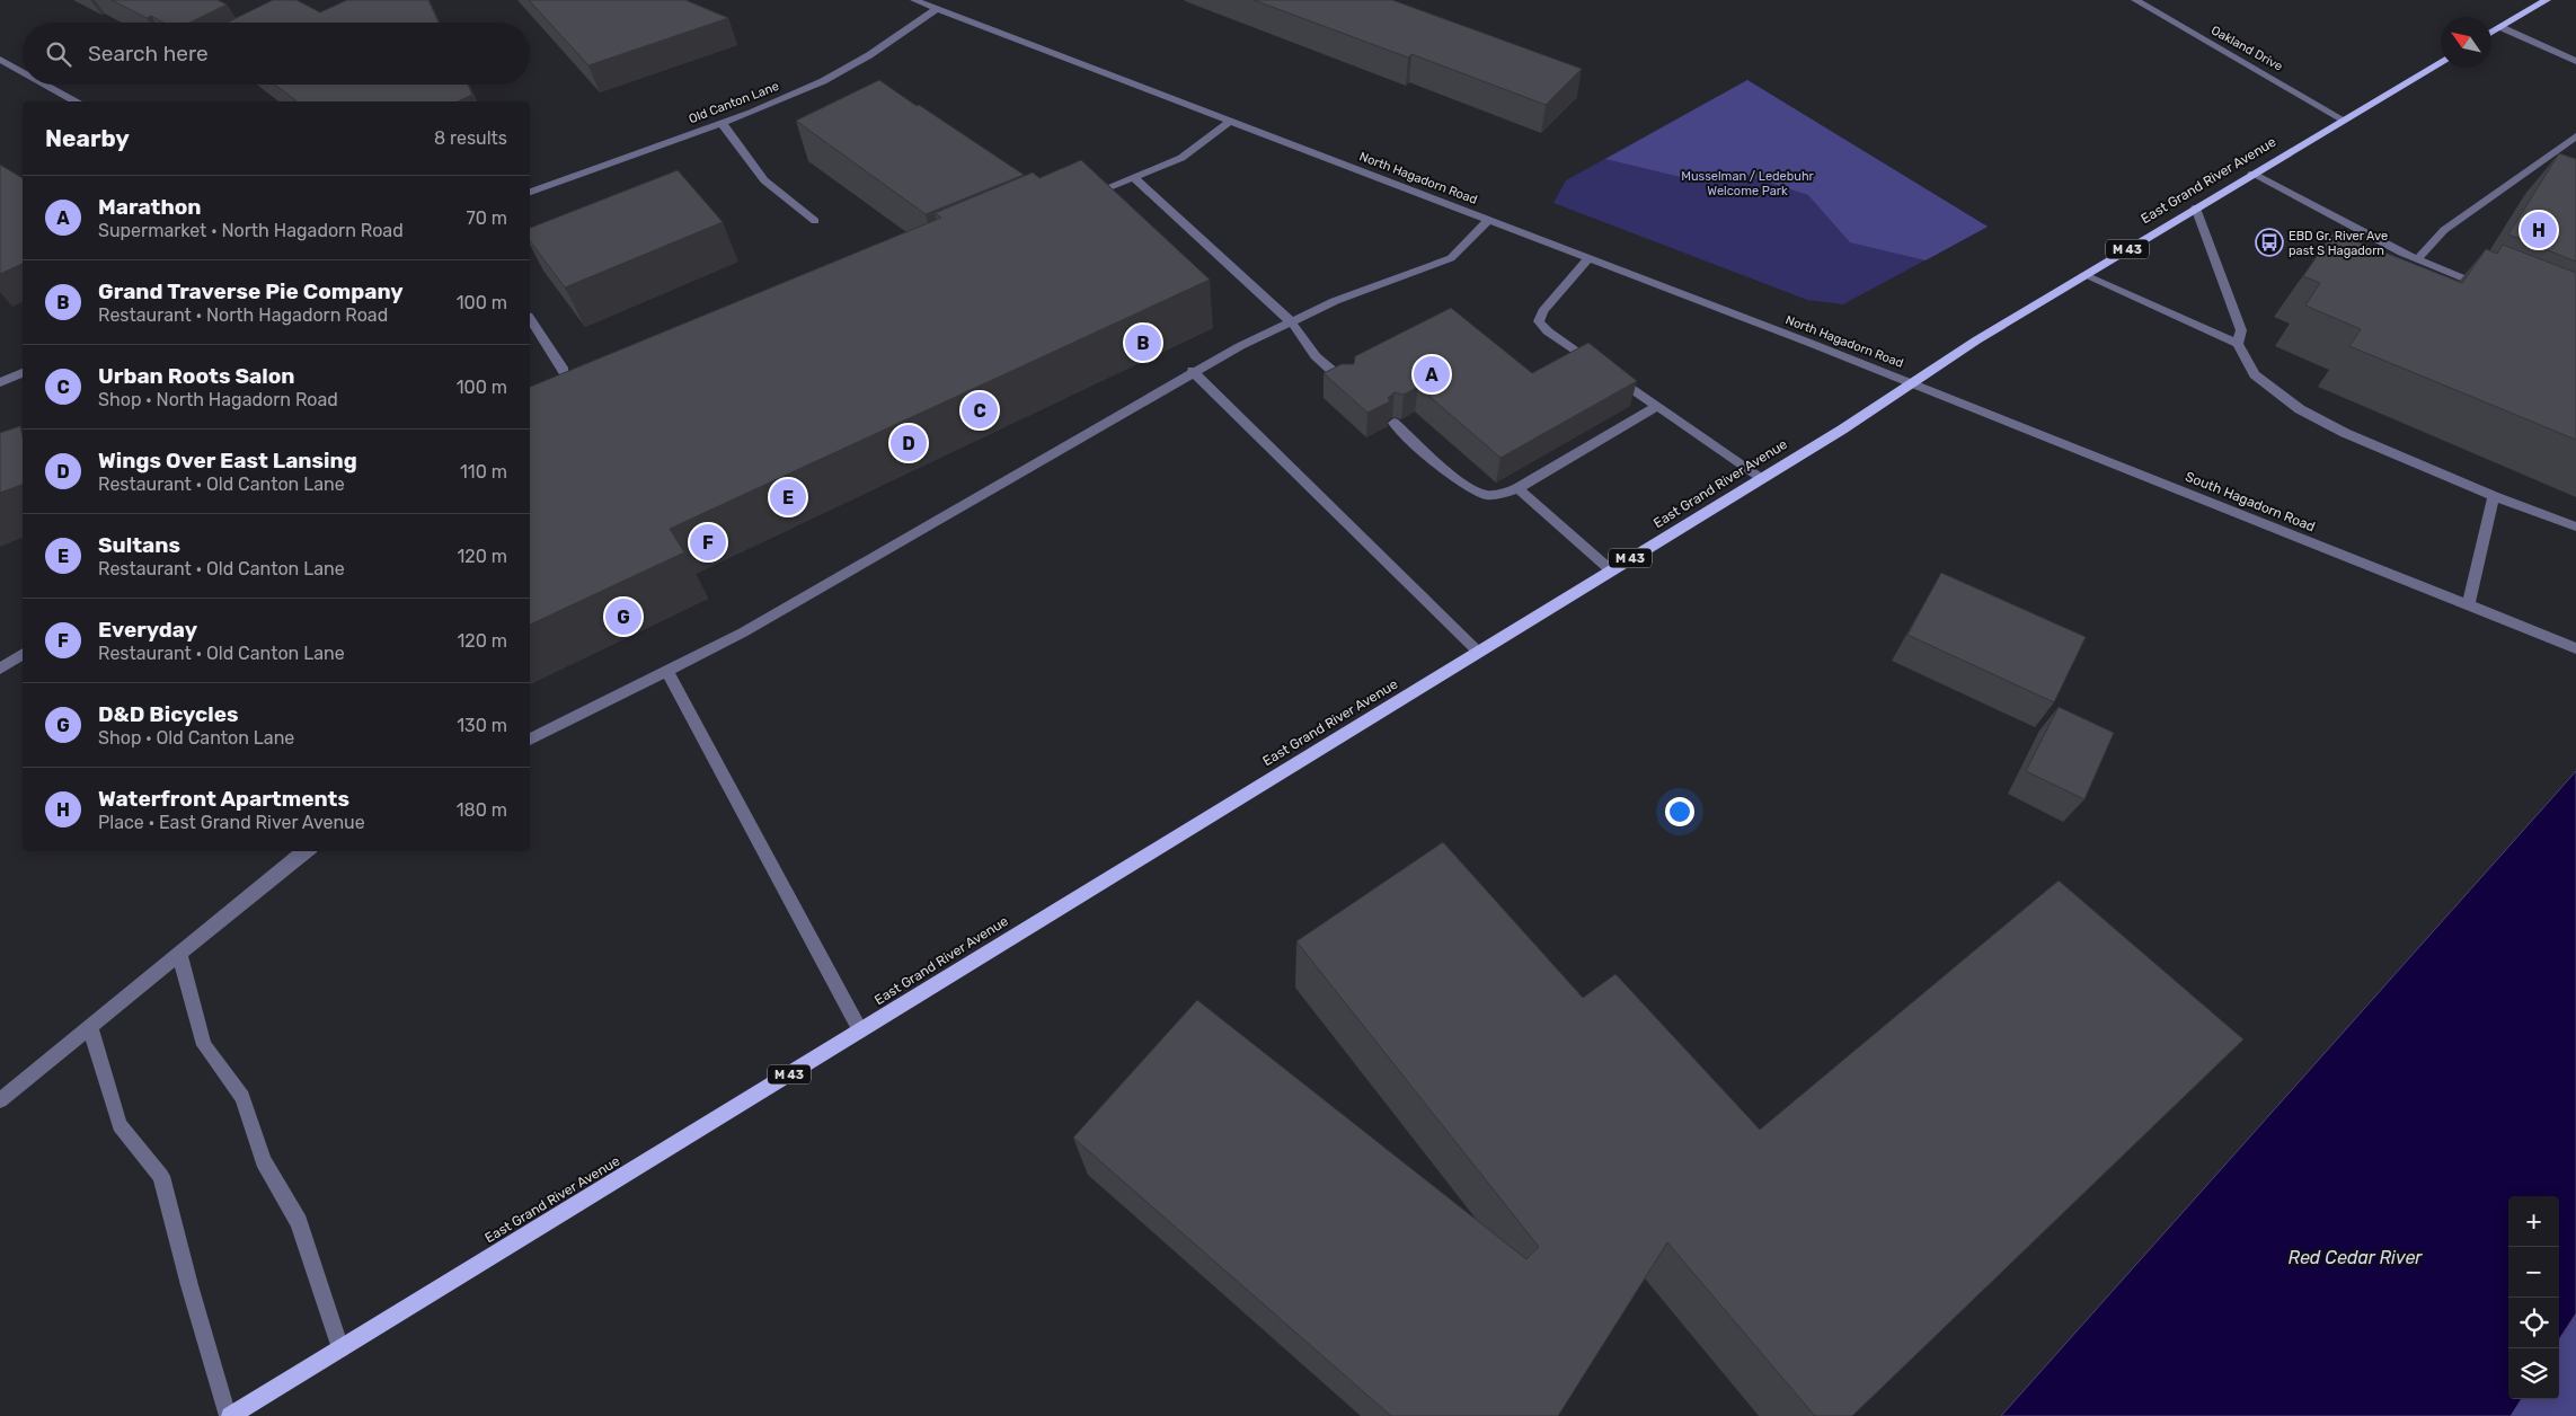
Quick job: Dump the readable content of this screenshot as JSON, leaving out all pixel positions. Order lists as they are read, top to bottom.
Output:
{
  "streets": {
    "main road": ["East Grand River Avenue", "M 43"],
    "street": [
      "Oakland Drive",
      "Old Canton Lane",
      "North Hagadorn Road",
      "South Hagadorn Road"
    ]
  },
  "crossings": [
    ["Oakland Drive", "East Grand River Avenue"],
    ["Old Canton Lane", "North Hagadorn Road"],
    ["North Hagadorn Road", "East Grand River Avenue"],
    ["North Hagadorn Road", "South Hagadorn Road"],
    ["East Grand River Avenue", "South Hagadorn Road"]
  ],
  "water": ["Red Cedar River"],
  "parks": ["Musselman / Ledebuhr Welcome Park"],
  "places": {
    "bus stop": ["EBD Gr. River Ave past S Hagadorn"]
  },
  "north": "top left",
  "page": {
    "search": "Search here",
    "heading": ["Nearby", "8 results"],
    "list": [
      {
        "mark": "A",
        "name": "Marathon",
        "note": "Supermarket · North Hagadorn Road",
        "value": "70 m"
      },
      {
        "mark": "B",
        "name": "Grand Traverse Pie Company",
        "note": "Restaurant · North Hagadorn Road",
        "value": "100 m"
      },
      {
        "mark": "C",
        "name": "Urban Roots Salon",
        "note": "Shop · North Hagadorn Road",
        "value": "100 m"
      },
      {
        "mark": "D",
        "name": "Wings Over East Lansing",
        "note": "Restaurant · Old Canton Lane",
        "value": "110 m"
      },
      {
        "mark": "E",
        "name": "Sultans",
        "note": "Restaurant · Old Canton Lane",
        "value": "120 m"
      },
      {
        "mark": "F",
        "name": "Everyday",
        "note": "Restaurant · Old Canton Lane",
        "value": "120 m"
      },
      {
        "mark": "G",
        "name": "D&D Bicycles",
        "note": "Shop · Old Canton Lane",
        "value": "130 m"
      },
      {
        "mark": "H",
        "name": "Waterfront Apartments",
        "note": "Place · East Grand River Avenue",
        "value": "180 m"
      }
    ],
    "pins": [
      "H",
      "B",
      "A",
      "C",
      "D",
      "E",
      "F",
      "G"
    ],
    "map_buttons": ["+", "−"]
  }
}
